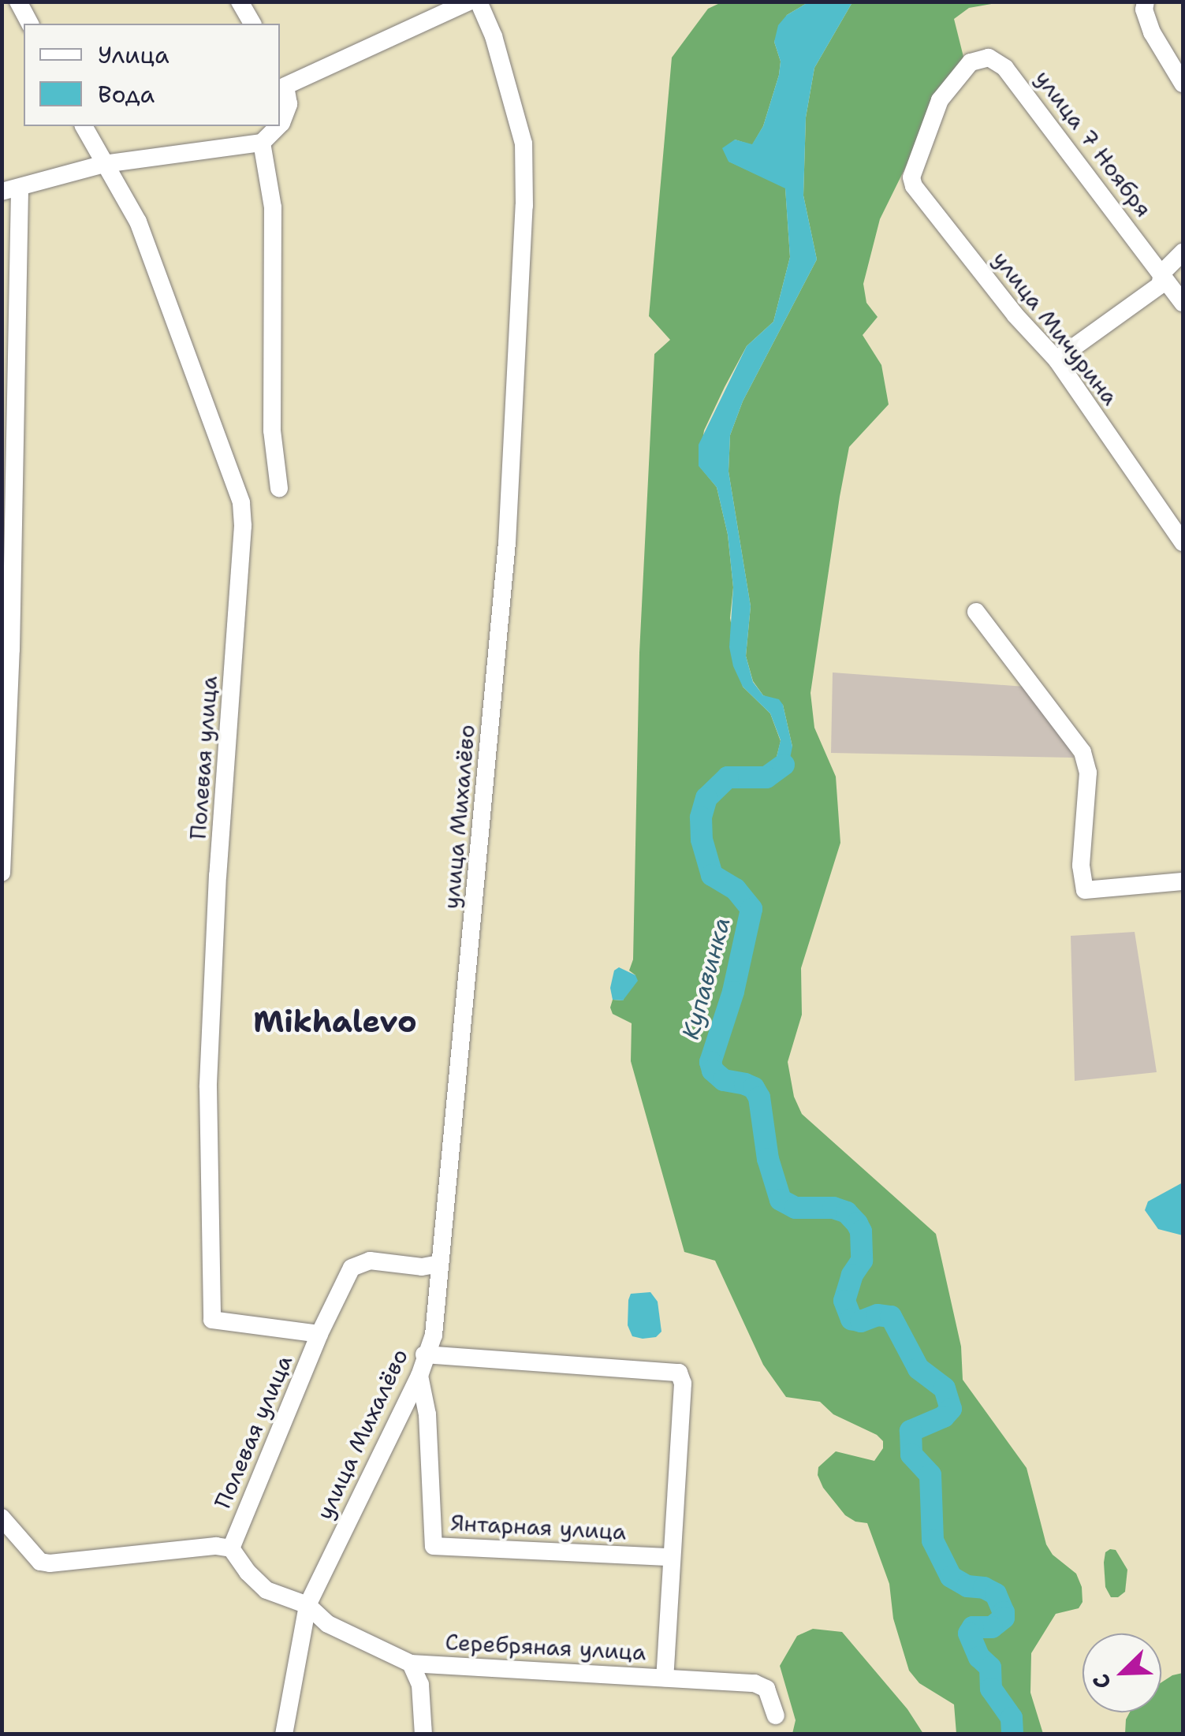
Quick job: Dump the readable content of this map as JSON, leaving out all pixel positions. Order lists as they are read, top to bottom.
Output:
{
  "streets": {
    "street": [
      "улица 7 Ноября",
      "улица Мичурина",
      "Полевая улица",
      "улица Михалёво",
      "Янтарная улица",
      "Серебряная улица"
    ]
  },
  "crossings": [
    ["улица 7 Ноября", "улица Мичурина"],
    ["Полевая улица", "улица Михалёво"],
    ["Полевая улица", "Серебряная улица"],
    ["улица Михалёво", "Янтарная улица"],
    ["улица Михалёво", "Серебряная улица"]
  ],
  "districts": ["Mikhalevo"],
  "water": ["Купавинка"],
  "legend": ["Улица", "Вода"],
  "north": "bottom left"
}
